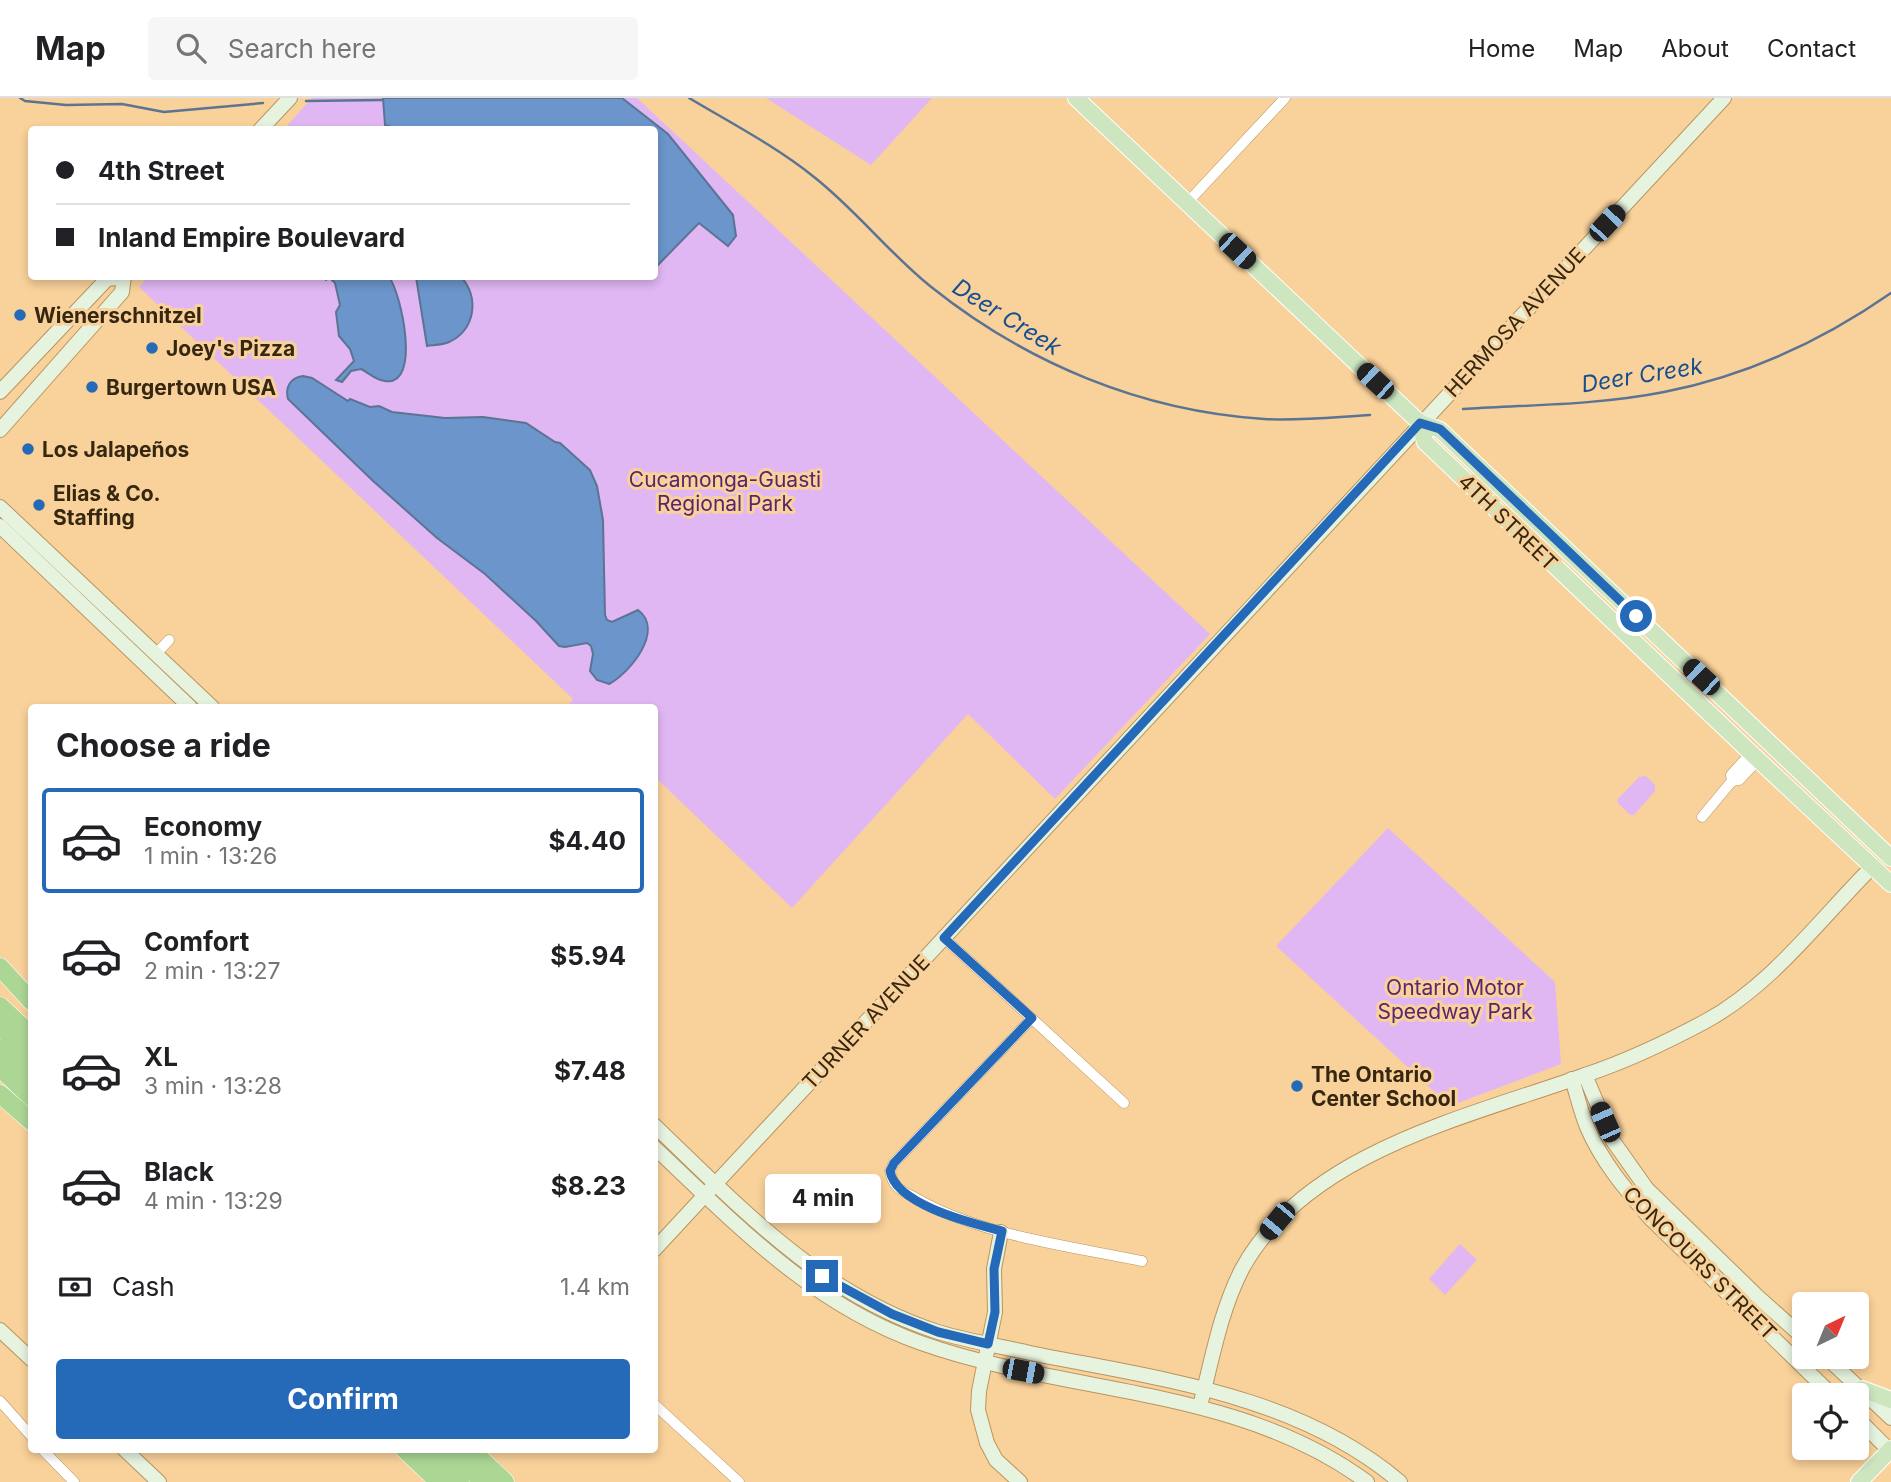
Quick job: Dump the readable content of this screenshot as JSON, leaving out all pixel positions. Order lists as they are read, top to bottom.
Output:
{
  "streets": {
    "main road": ["4TH STREET"],
    "street": ["HERMOSA AVENUE", "TURNER AVENUE", "CONCOURS STREET"]
  },
  "crossings": [
    ["HERMOSA AVENUE", "4TH STREET"],
    ["HERMOSA AVENUE", "TURNER AVENUE"],
    ["4TH STREET", "TURNER AVENUE"]
  ],
  "water": ["Deer Creek"],
  "parks": ["Cucamonga-Guasti Regional Park", "Ontario Motor Speedway Park"],
  "places": [
    "Wienerschnitzel",
    "Joey's Pizza",
    "Burgertown USA",
    "Los Jalapeños",
    "Elias & Co. Staffing",
    "The Ontario Center School"
  ],
  "north": "top right",
  "page": {
    "header": "Map",
    "search": "Search here",
    "nav": [
      "Home",
      "Map",
      "About",
      "Contact"
    ],
    "banner": ["4th Street", "Inland Empire Boulevard"],
    "heading": "Choose a ride",
    "list": [
      {
        "name": "Economy",
        "note": "1 min · 13:26",
        "value": "$4.40"
      },
      {
        "name": "Comfort",
        "note": "2 min · 13:27",
        "value": "$5.94"
      },
      {
        "name": "XL",
        "note": "3 min · 13:28",
        "value": "$7.48"
      },
      {
        "name": "Black",
        "note": "4 min · 13:29",
        "value": "$8.23"
      }
    ],
    "bubble": "4 min",
    "pay": ["Cash", "1.4 km"],
    "buttons": "Confirm"
  }
}
